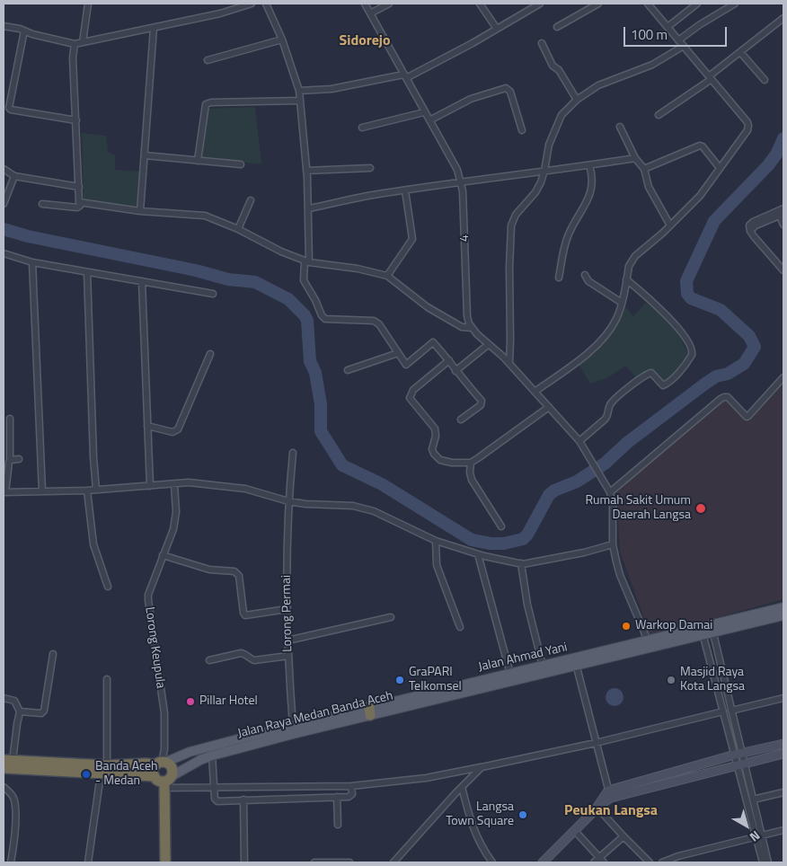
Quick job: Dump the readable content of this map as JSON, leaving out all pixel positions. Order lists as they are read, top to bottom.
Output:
{
  "streets": {
    "main road": ["Jalan Ahmad Yani", "Jalan Raya Medan Banda Aceh"],
    "street": ["4", "Lorong Permai", "Lorong Keupula"]
  },
  "crossings": [
    ["Lorong Permai", "Jalan Ahmad Yani"],
    ["Lorong Keupula", "Jalan Ahmad Yani"],
    ["Lorong Keupula", "Jalan Raya Medan Banda Aceh"],
    ["Jalan Ahmad Yani", "Jalan Raya Medan Banda Aceh"]
  ],
  "districts": ["Sidorejo", "Peukan Langsa"],
  "places": [
    "Rumah Sakit Umum Daerah Langsa",
    "Warkop Damai",
    "GraPARI Telkomsel",
    "Masjid Raya Kota Langsa",
    "Pillar Hotel",
    "Banda Aceh - Medan",
    "Langsa Town Square"
  ],
  "scale_bar": "100 m",
  "north": "bottom right"
}
